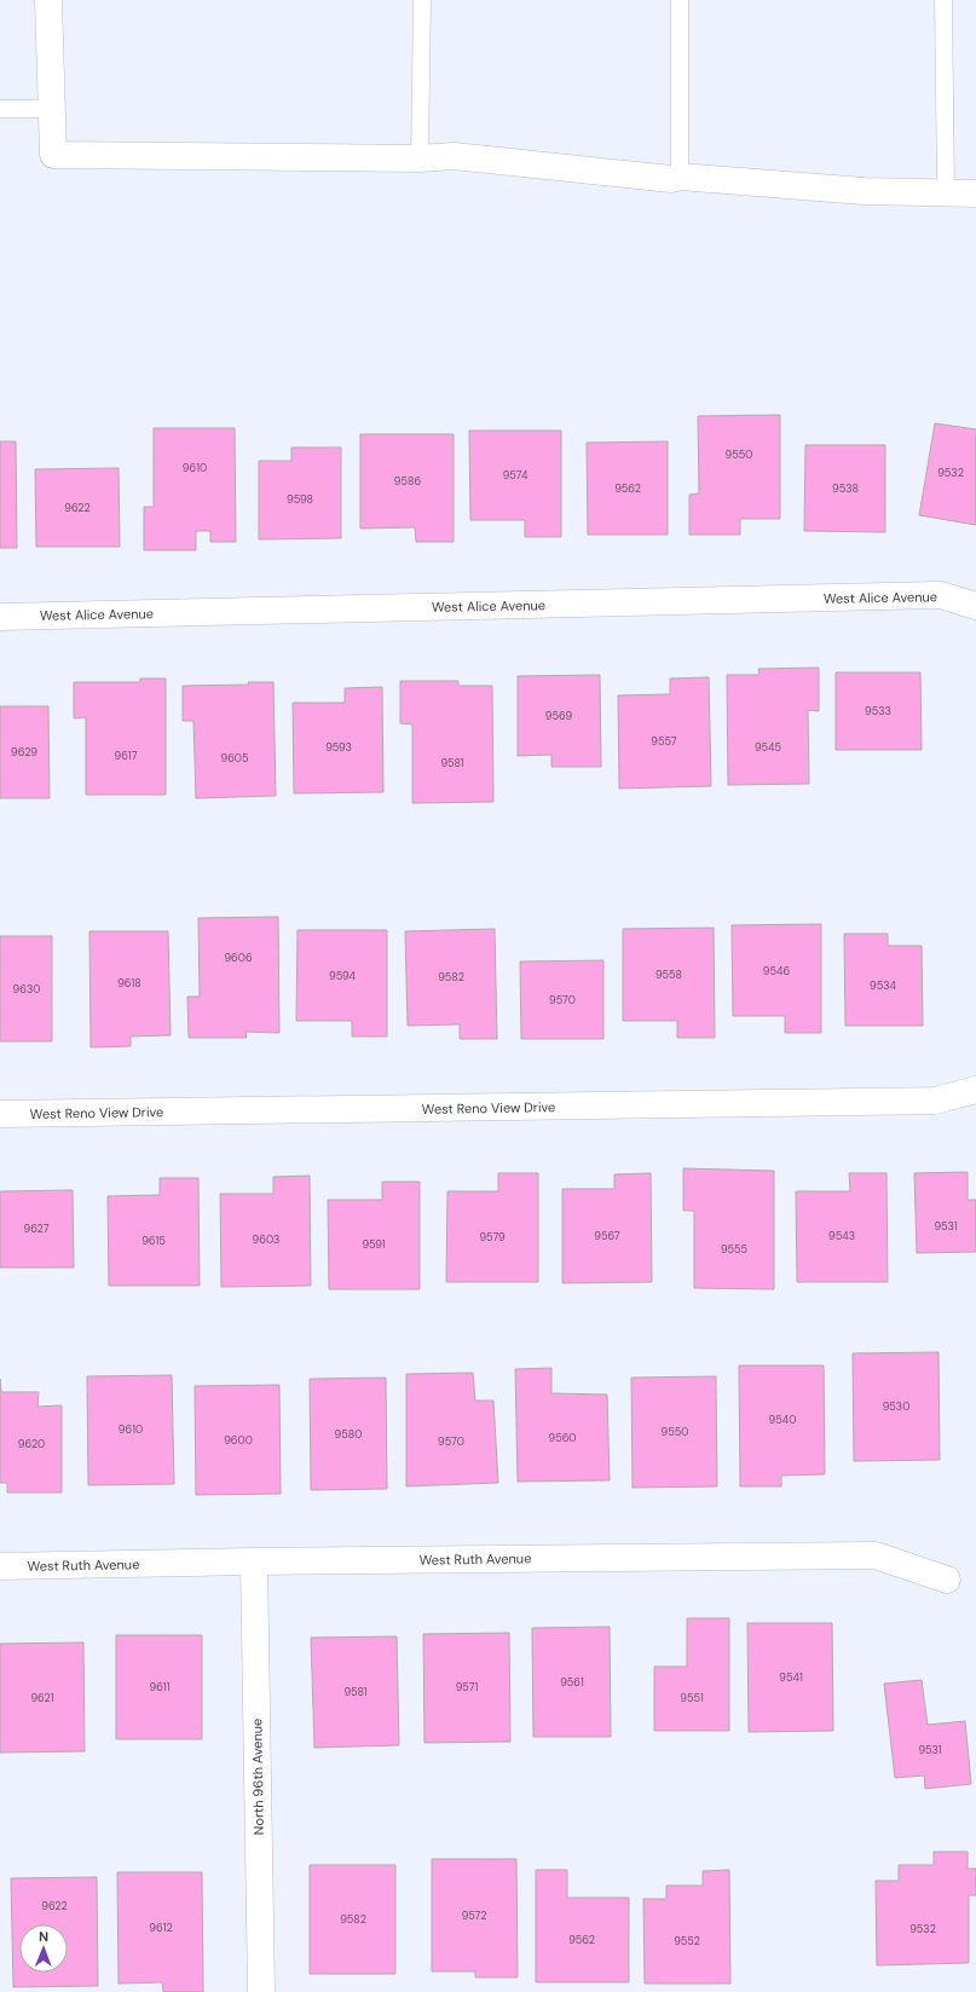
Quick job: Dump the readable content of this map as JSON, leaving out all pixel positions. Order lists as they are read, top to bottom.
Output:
{
  "streets": {
    "street": [
      "West Alice Avenue",
      "West Reno View Drive",
      "West Ruth Avenue",
      "North 96th Avenue"
    ]
  },
  "crossings": [
    ["West Ruth Avenue", "North 96th Avenue"]
  ],
  "house_numbers": [
    "9550",
    "9610",
    "9532",
    "9574",
    "9586",
    "9562",
    "9538",
    "9598",
    "9622",
    "9533",
    "9569",
    "9557",
    "9593",
    "9545",
    "9629",
    "9617",
    "9605",
    "9581",
    "9606",
    "9546",
    "9558",
    "9594",
    "9582",
    "9618",
    "9534",
    "9630",
    "9570",
    "9531",
    "9627",
    "9567",
    "9543",
    "9579",
    "9603",
    "9615",
    "9591",
    "9555",
    "9530",
    "9540",
    "9610",
    "9550",
    "9580",
    "9560",
    "9600",
    "9570",
    "9620",
    "9541",
    "9561",
    "9611",
    "9571",
    "9581",
    "9621",
    "9551",
    "9531",
    "9622",
    "9572",
    "9582",
    "9612",
    "9532",
    "9562",
    "9552"
  ],
  "north": "top"
}
